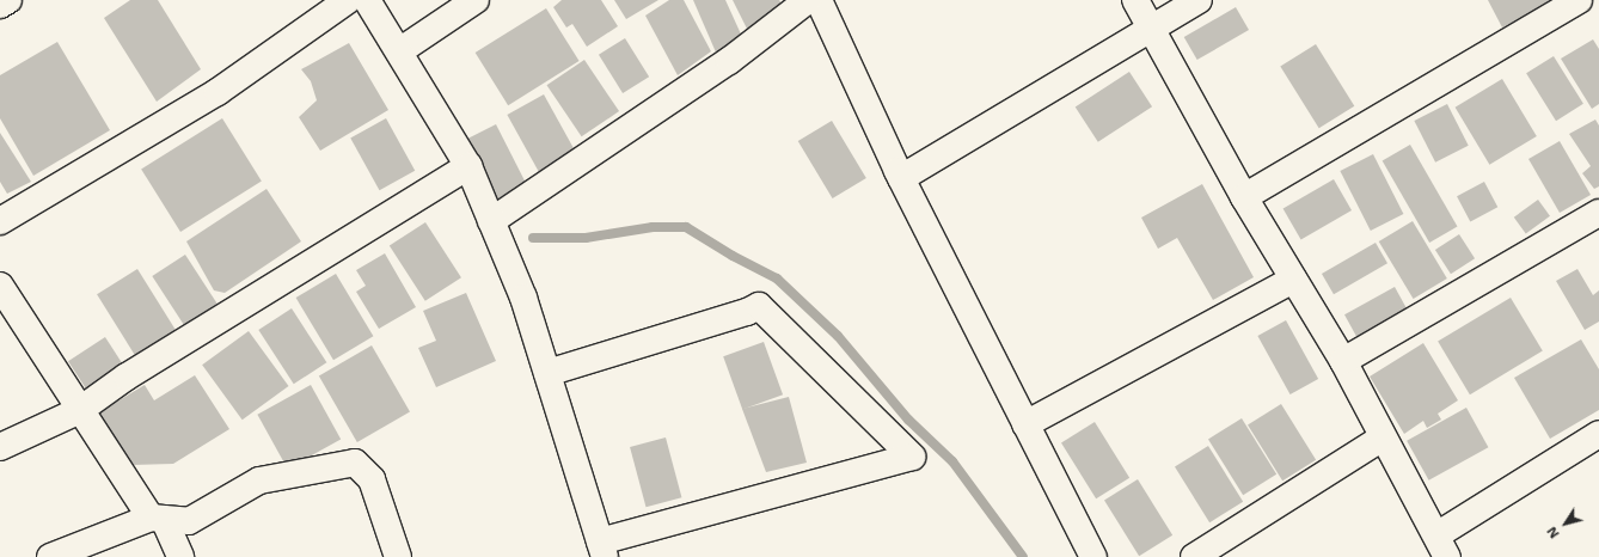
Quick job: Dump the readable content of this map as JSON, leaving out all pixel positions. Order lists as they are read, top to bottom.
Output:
{
  "north": "bottom left"
}
